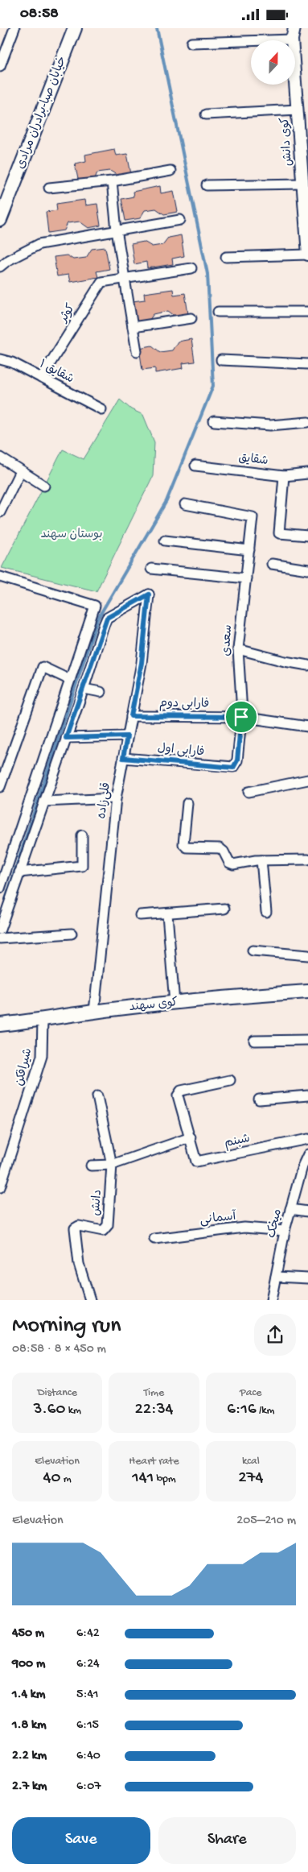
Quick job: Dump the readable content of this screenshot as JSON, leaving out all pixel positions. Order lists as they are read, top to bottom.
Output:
{
  "streets": {
    "main road": ["خیابان صبا-برادران مرادی", "کوی سهند"],
    "street": [
      "کوی دانش",
      "کوثر",
      "شقایق ۱",
      "شقایق",
      "سعدی",
      "فارابی دوم",
      "فارابی اول",
      "قلی‌زاده",
      "شیر‌افکن",
      "شبنم",
      "دانش",
      "آسمانی",
      "میخک"
    ]
  },
  "crossings": [
    ["کوثر", "شقایق ۱"],
    ["سعدی", "فارابی دوم"],
    ["سعدی", "فارابی اول"],
    ["فارابی دوم", "قلی‌زاده"],
    ["فارابی اول", "قلی‌زاده"],
    ["قلی‌زاده", "کوی سهند"],
    ["کوی سهند", "شیر‌افکن"],
    ["آسمانی", "میخک"]
  ],
  "parks": ["بوستان سهند"],
  "north": "top",
  "page": {
    "status": "08:58",
    "heading": ["Morning run", "08:58 · 8 × 450 m"],
    "stats": [
      ["Distance", "3.60 km"],
      ["Time", "22:34"],
      ["Pace", "6:16 /km"],
      ["Elevation", "40 m"],
      ["Heart rate", "141 bpm"],
      ["kcal", "274"]
    ],
    "chart": ["Elevation", "205–210 m"],
    "list": [
      {
        "name": "450 m",
        "note": "6:42"
      },
      {
        "name": "900 m",
        "note": "6:24"
      },
      {
        "name": "1.4 km",
        "note": "5:41"
      },
      {
        "name": "1.8 km",
        "note": "6:15"
      },
      {
        "name": "2.2 km",
        "note": "6:40"
      },
      {
        "name": "2.7 km",
        "note": "6:07"
      }
    ],
    "buttons": ["Save", "Share"]
  }
}
